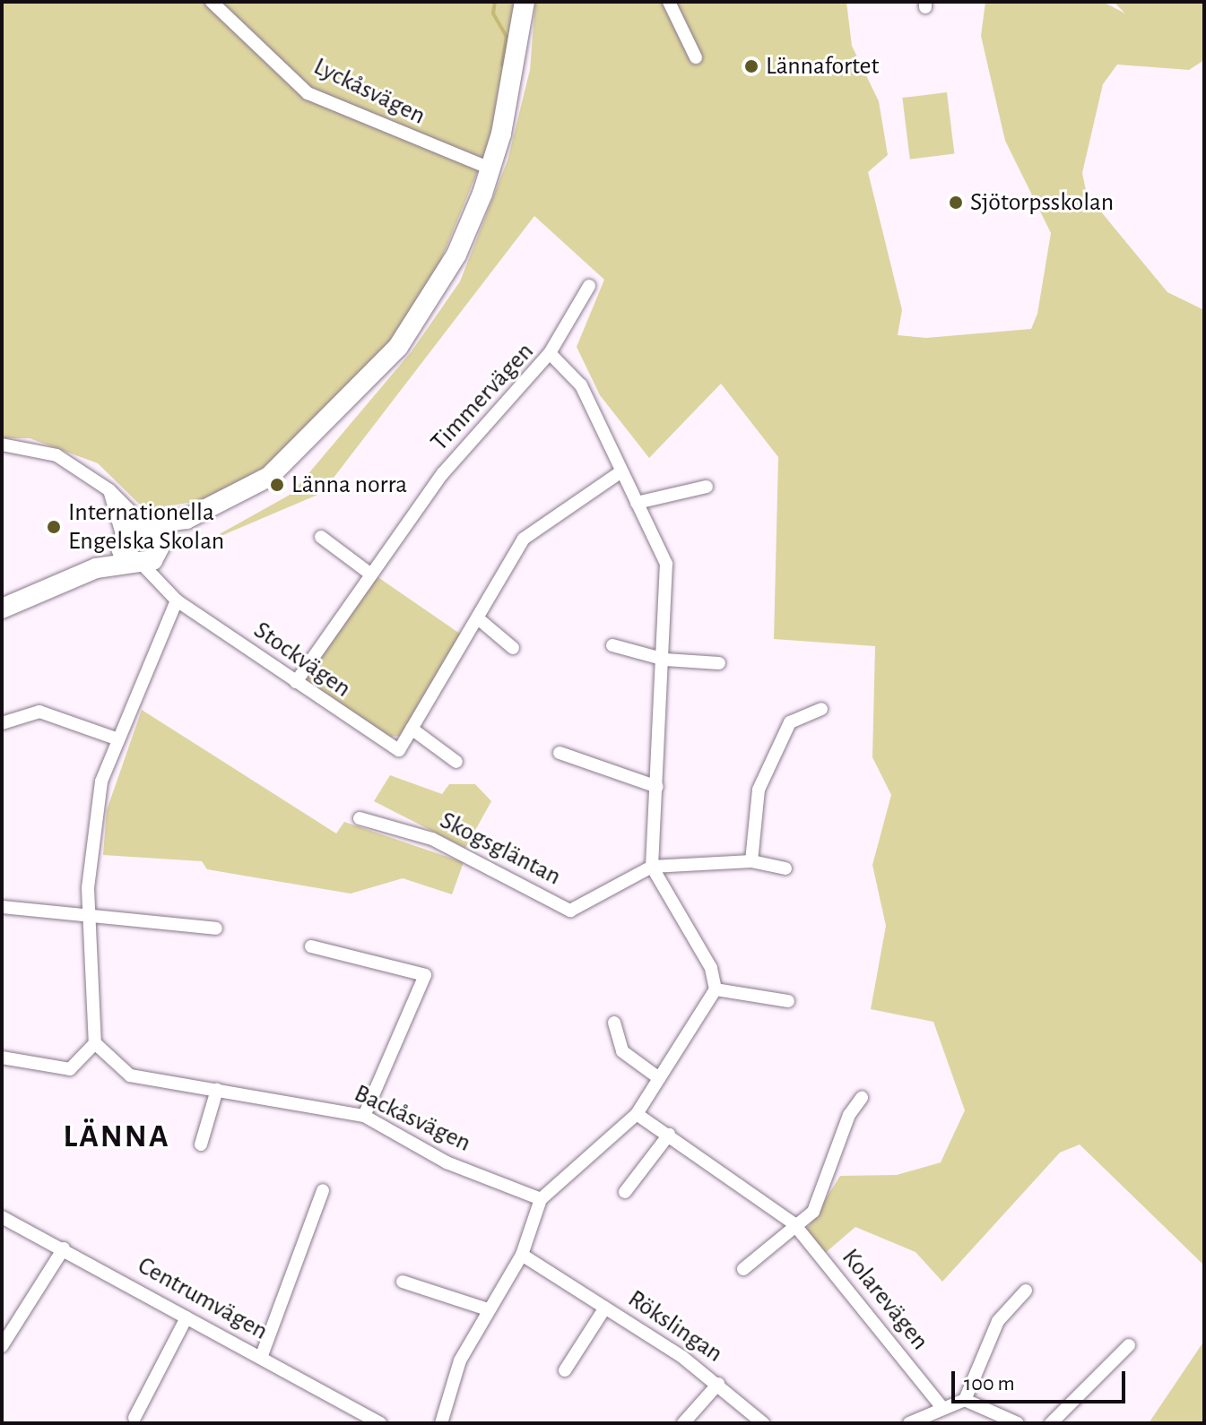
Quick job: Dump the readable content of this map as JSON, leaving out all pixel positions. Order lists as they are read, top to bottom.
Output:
{
  "streets": {
    "street": [
      "Lyckåsvägen",
      "Timmervägen",
      "Stockvägen",
      "Skogsgläntan",
      "Backåsvägen",
      "Centrumvägen",
      "Kolarevägen",
      "Rökslingan"
    ]
  },
  "crossings": [
    ["Timmervägen", "Stockvägen"],
    ["Timmervägen", "Skogsgläntan"]
  ],
  "districts": ["LÄNNA"],
  "places": [
    "Lännafortet",
    "Sjötorpsskolan",
    "Länna norra",
    "Internationella Engelska Skolan"
  ],
  "scale_bar": "100 m"
}
